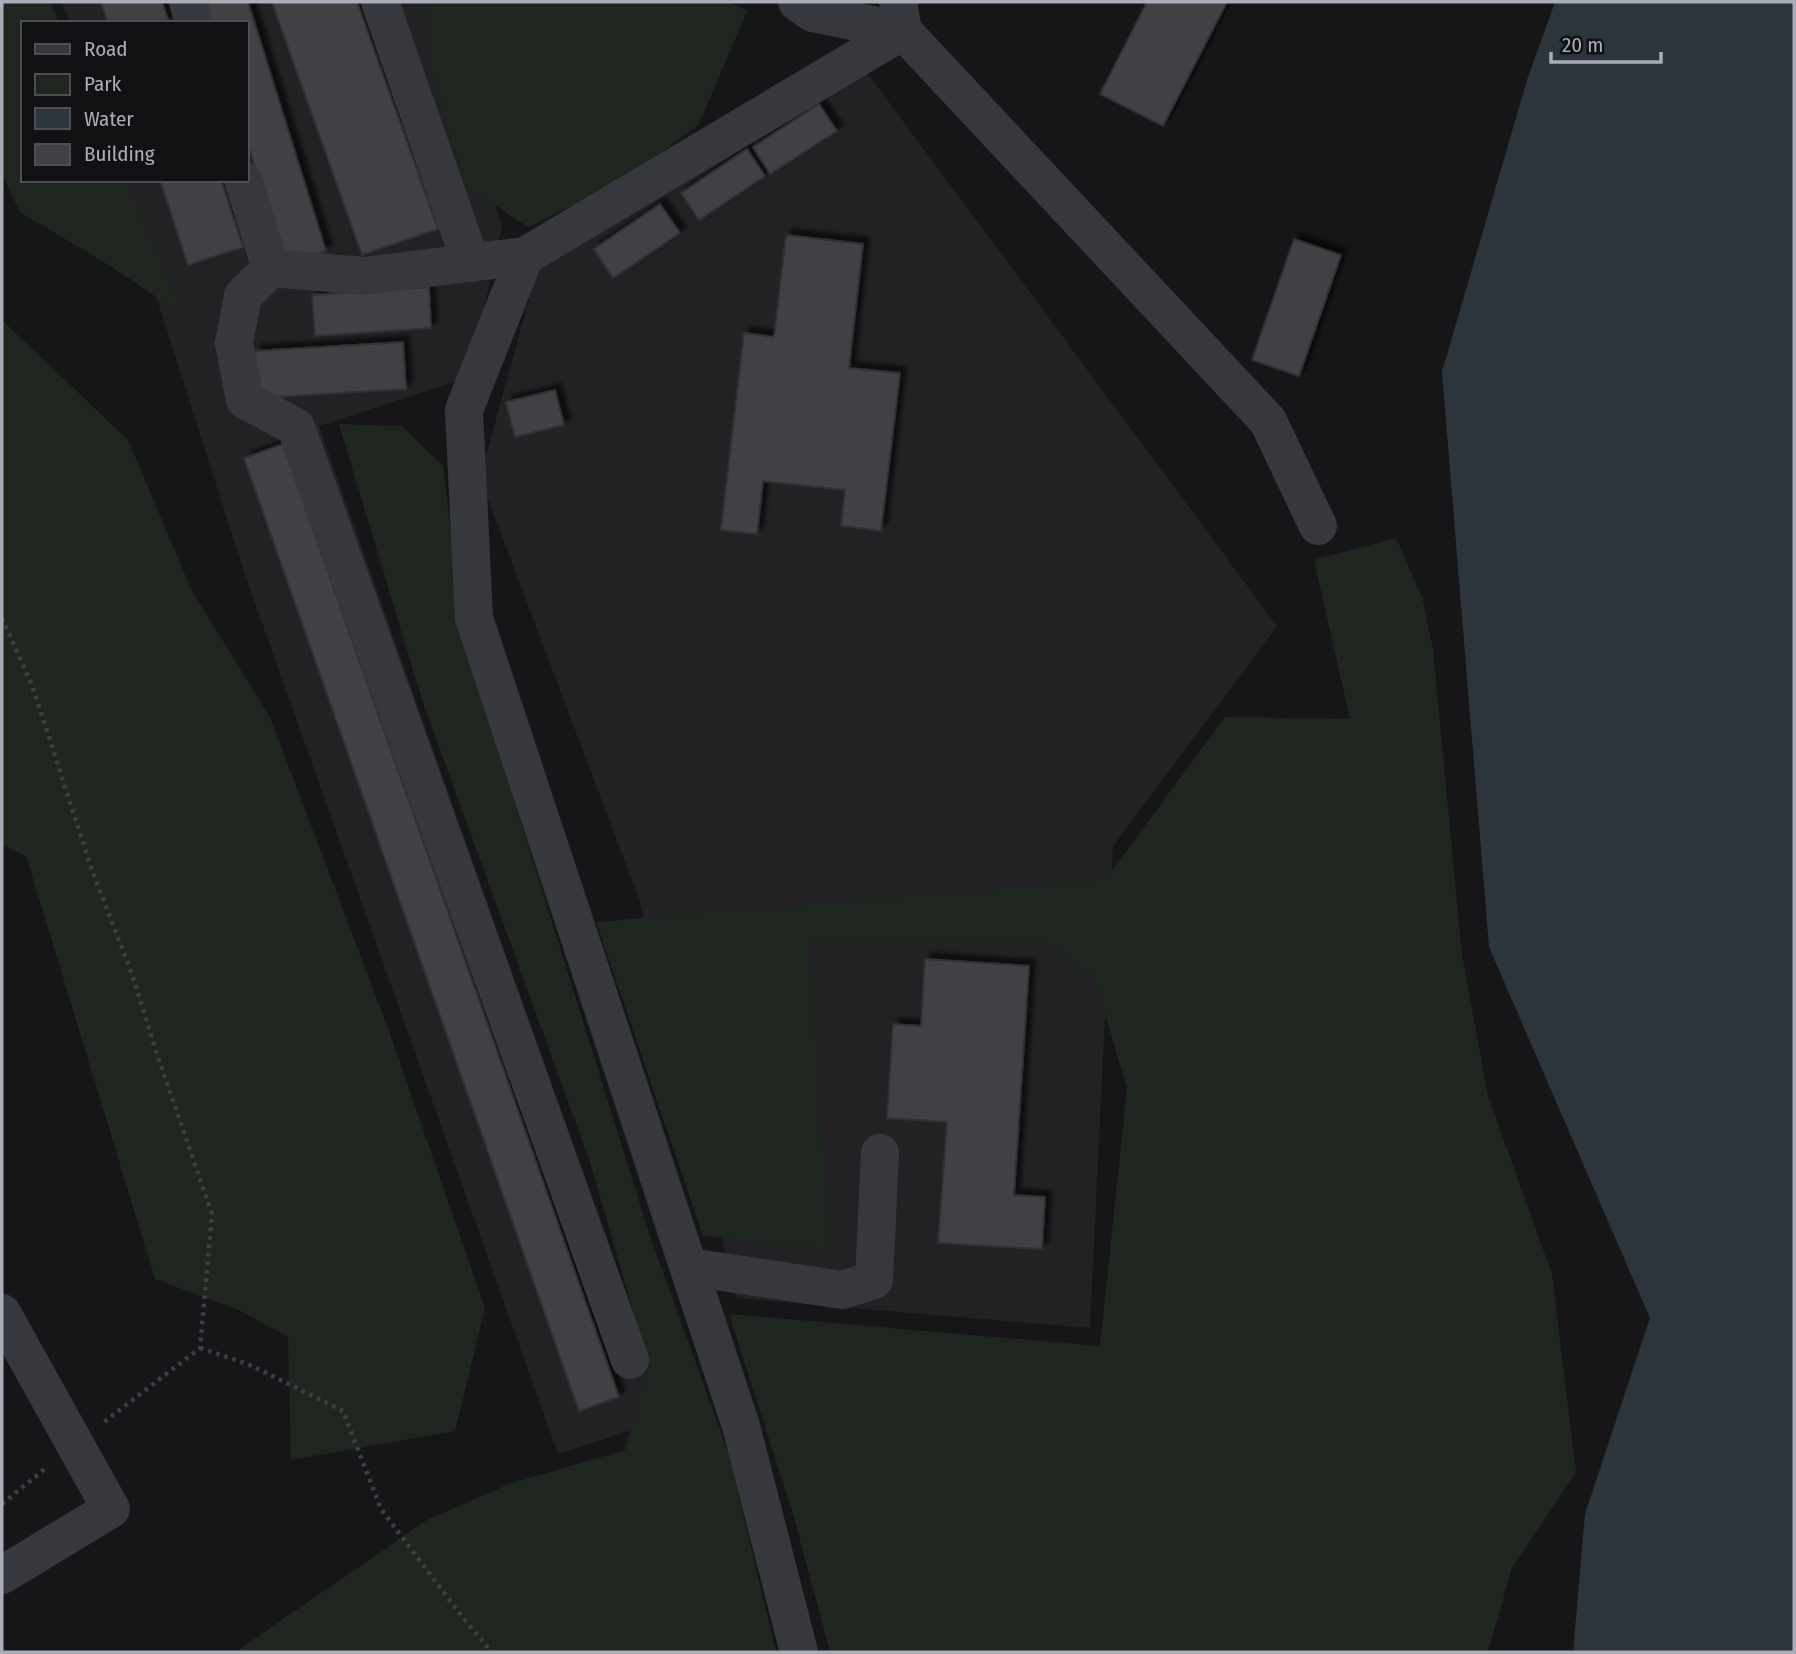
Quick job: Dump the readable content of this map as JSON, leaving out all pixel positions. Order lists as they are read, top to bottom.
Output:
{
  "legend": [
    "Road",
    "Park",
    "Water",
    "Building"
  ],
  "scale_bar": "20 m"
}
